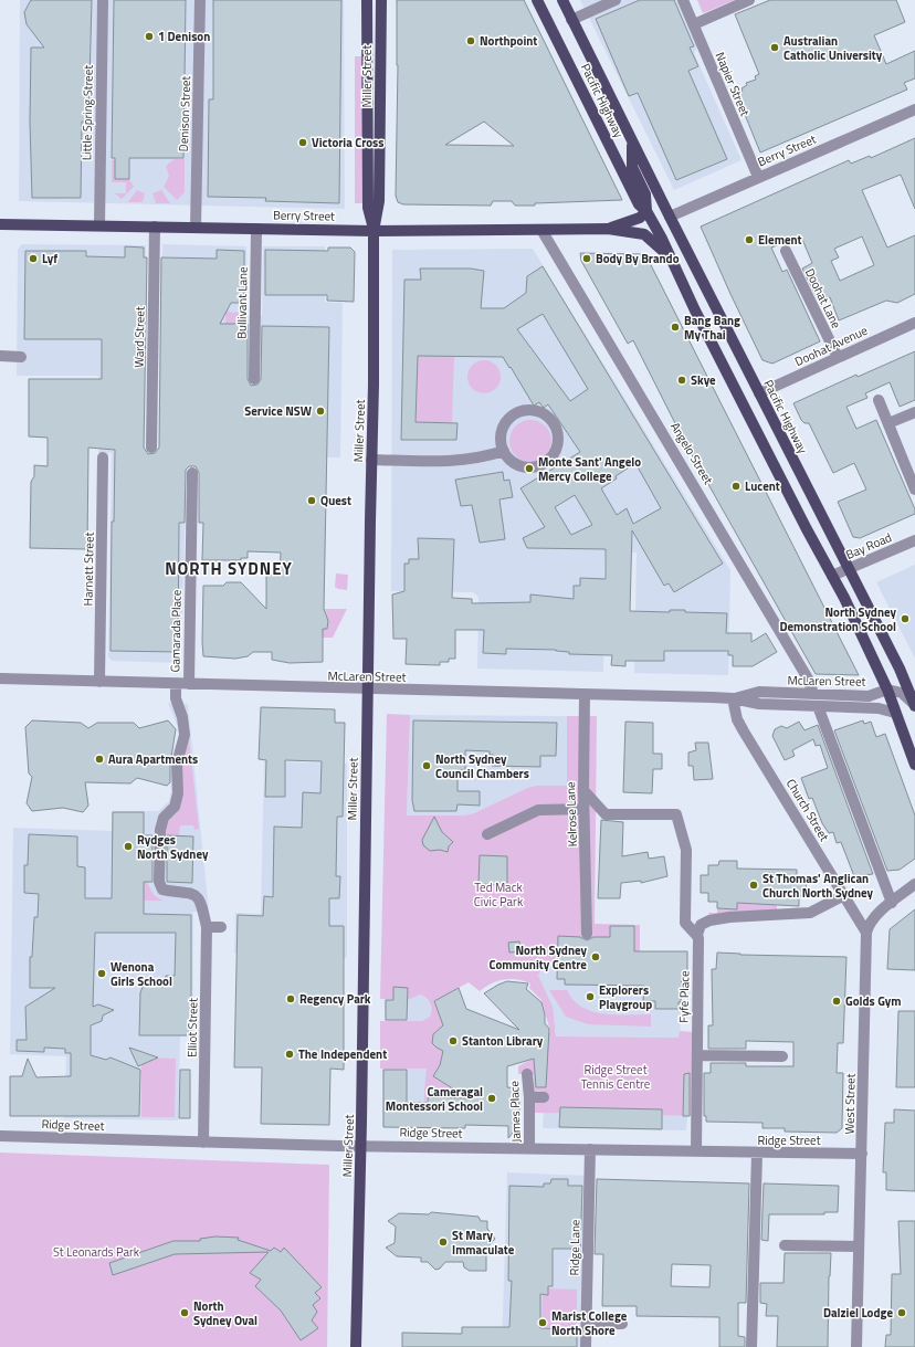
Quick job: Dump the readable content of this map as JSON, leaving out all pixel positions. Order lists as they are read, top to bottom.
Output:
{
  "streets": {
    "main road": ["Miller Street", "Pacific Highway", "Berry Street"],
    "street": [
      "Napier Street",
      "Little Spring Street",
      "Denison Street",
      "Doohat Lane",
      "Bullivant Lane",
      "Ward Street",
      "Doohat Avenue",
      "Angelo Street",
      "Bay Road",
      "Harnett Street",
      "Gamarada Place",
      "McLaren Street",
      "Church Street",
      "Kelrose Lane",
      "Fyfe Place",
      "Elliot Street",
      "West Street",
      "James Place",
      "Ridge Street",
      "Ridge Lane"
    ]
  },
  "crossings": [
    ["Miller Street", "Berry Street"],
    ["Miller Street", "McLaren Street"],
    ["Miller Street", "Ridge Street"],
    ["Napier Street", "Berry Street"],
    ["Pacific Highway", "Berry Street"],
    ["Pacific Highway", "Doohat Avenue"],
    ["Pacific Highway", "Bay Road"],
    ["Pacific Highway", "McLaren Street"],
    ["Little Spring Street", "Berry Street"],
    ["Denison Street", "Berry Street"],
    ["Berry Street", "Bullivant Lane"],
    ["Berry Street", "Ward Street"],
    ["Berry Street", "Angelo Street"],
    ["Doohat Lane", "Doohat Avenue"],
    ["Angelo Street", "McLaren Street"],
    ["Harnett Street", "McLaren Street"],
    ["Gamarada Place", "McLaren Street"],
    ["McLaren Street", "Church Street"],
    ["McLaren Street", "Kelrose Lane"],
    ["McLaren Street", "Elliot Street"],
    ["Church Street", "West Street"],
    ["Fyfe Place", "Ridge Street"],
    ["Elliot Street", "Ridge Street"],
    ["West Street", "Ridge Street"],
    ["James Place", "Ridge Street"],
    ["Ridge Street", "Ridge Lane"]
  ],
  "districts": ["NORTH SYDNEY"],
  "parks": ["Ted Mack Civic Park", "Ridge Street Tennis Centre", "St Leonards Park"],
  "places": [
    "1 Denison",
    "Northpoint",
    "Australian Catholic University",
    "Victoria Cross",
    "Element",
    "Lyf",
    "Body By Brando",
    "Bang Bang My Thai",
    "Skye",
    "Service NSW",
    "Monte Sant' Angelo Mercy College",
    "Lucent",
    "Quest",
    "North Sydney Demonstration School",
    "Aura Apartments",
    "North Sydney Council Chambers",
    "Rydges North Sydney",
    "St Thomas' Anglican Church North Sydney",
    "North Sydney Community Centre",
    "Wenona Girls School",
    "Explorers Playgroup",
    "Regency Park",
    "Golds Gym",
    "Stanton Library",
    "The Independent",
    "Cameragal Montessori School",
    "St Mary Immaculate",
    "North Sydney Oval",
    "Dalziel Lodge",
    "Marist College North Shore"
  ]
}
